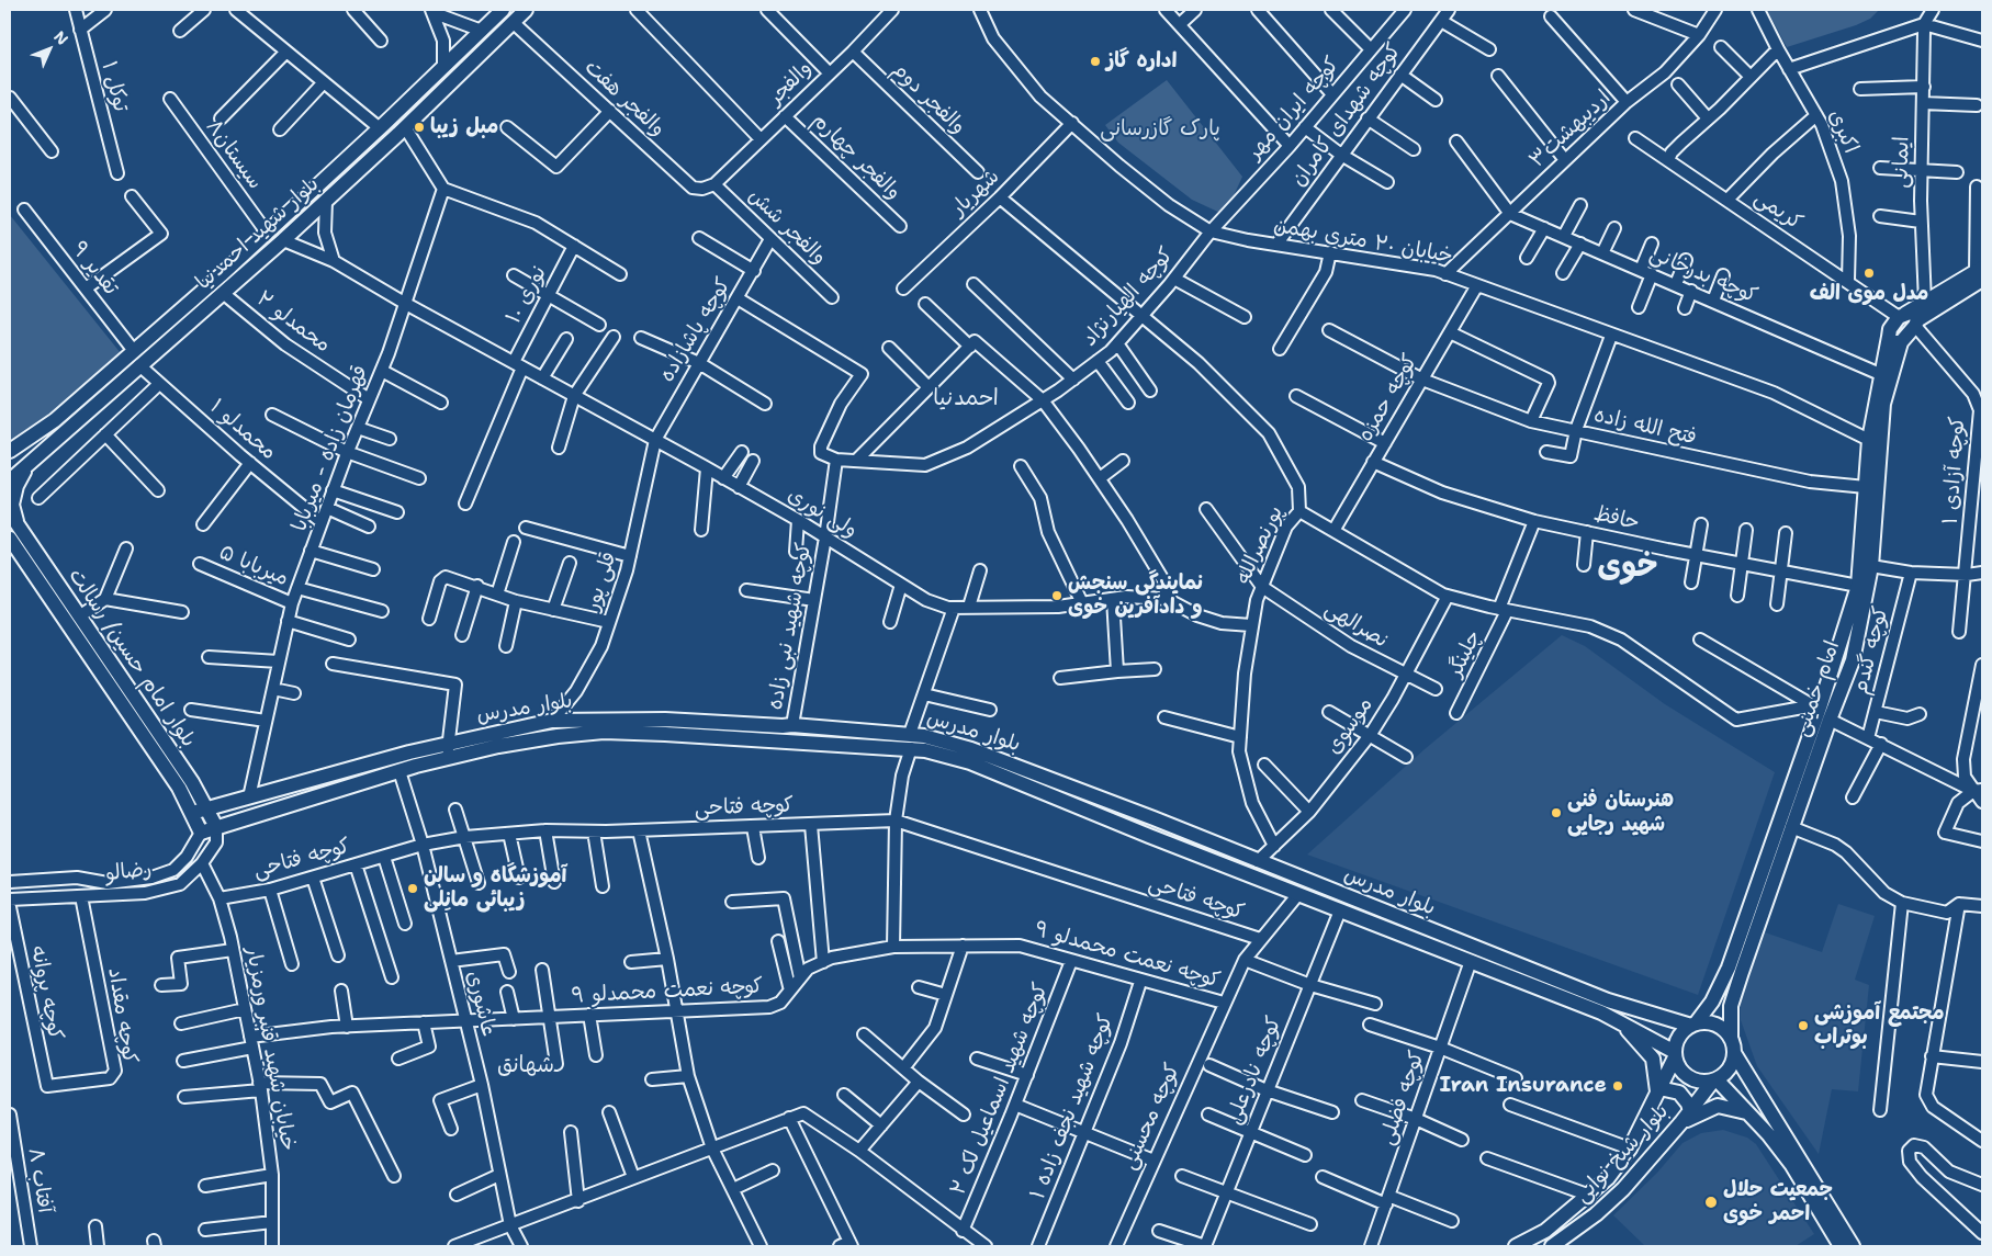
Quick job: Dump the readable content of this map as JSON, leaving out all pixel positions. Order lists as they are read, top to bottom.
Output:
{
  "streets": {
    "main road": [
      "بلوار شهید احمدنیا",
      "بلوار امام حسین/ رسالت",
      "امام خمینی",
      "بلوار مدرس",
      "بلوار شیخ نوایی"
    ],
    "street": [
      "والفجر",
      "توکل ۱",
      "والفجر هفت",
      "والفجر دوم",
      "کوچه ایران مهر",
      "کوچه شهدای کامران",
      "اردیبهشت۳",
      "اکبری",
      "سیستان۸",
      "والفجر چهارم",
      "ایمانی",
      "شهریار",
      "کریمی",
      "والفجر شش",
      "خیابان ۲۰ متری بهمن",
      "۹ تقدیر",
      "کوچه بدرخانی",
      "نوری ۱۰",
      "کوچه الهیارنژاد",
      "محمدلو ۲",
      "کوچه پاشازاده",
      "کوچه حمزه",
      "فتح الله زاده",
      "محمدلو ۱",
      "قهرمان زاده - میربابا",
      "کوچه آزادی ۱",
      "ولی نوری",
      "حافظ",
      "پورنصرالله",
      "میربابا ۵",
      "قلی پور",
      "نصرالهی",
      "کوچه شهید نبی زاده",
      "کوچه گندم",
      "چلینگر",
      "موسوی",
      "کوچه فتاحی",
      "رضالو",
      "کوچه نعمت محمدلو ۹",
      "کوچه پروانه",
      "عاشوری",
      "کوچه مقداد",
      "خیابان شهید قنبر ورمزیار",
      "کوچه نادرعلی",
      "کوچه شهید اسماعیل لک ۲",
      "کوچه فضلی",
      "کوچه شهید نجف زاده ۱",
      "کوچه محسنی",
      "آفتاب ۸"
    ]
  },
  "crossings": [
    ["والفجر", "والفجر هفت"],
    ["والفجر", "والفجر دوم"],
    ["والفجر", "والفجر چهارم"],
    ["والفجر", "والفجر شش"],
    ["والفجر هفت", "والفجر شش"],
    ["والفجر هفت", "بلوار شهید احمدنیا"],
    ["کوچه ایران مهر", "خیابان ۲۰ متری بهمن"],
    ["کوچه ایران مهر", "کوچه الهیارنژاد"],
    ["کوچه شهدای کامران", "خیابان ۲۰ متری بهمن"],
    ["اردیبهشت۳", "خیابان ۲۰ متری بهمن"],
    ["اردیبهشت۳", "کوچه بدرخانی"],
    ["اکبری", "کریمی"],
    ["سیستان۸", "بلوار شهید احمدنیا"],
    ["شهریار", "خیابان ۲۰ متری بهمن"],
    ["شهریار", "پورنصرالله"],
    ["کریمی", "کوچه آزادی ۱"],
    ["والفجر شش", "کوچه پاشازاده"],
    ["بلوار شهید احمدنیا", "۹ تقدیر"],
    ["بلوار شهید احمدنیا", "محمدلو ۲"],
    ["بلوار شهید احمدنیا", "محمدلو ۱"],
    ["بلوار شهید احمدنیا", "ولی نوری"],
    ["خیابان ۲۰ متری بهمن", "کوچه الهیارنژاد"],
    ["خیابان ۲۰ متری بهمن", "کوچه حمزه"],
    ["خیابان ۲۰ متری بهمن", "امام خمینی"],
    ["کوچه بدرخانی", "امام خمینی"],
    ["نوری ۱۰", "ولی نوری"],
    ["کوچه الهیارنژاد", "پورنصرالله"],
    ["محمدلو ۲", "قهرمان زاده - میربابا"],
    ["کوچه پاشازاده", "ولی نوری"],
    ["کوچه پاشازاده", "قلی پور"],
    ["کوچه حمزه", "فتح الله زاده"],
    ["کوچه حمزه", "حافظ"],
    ["فتح الله زاده", "امام خمینی"],
    ["محمدلو ۱", "قهرمان زاده - میربابا"],
    ["قهرمان زاده - میربابا", "ولی نوری"],
    ["قهرمان زاده - میربابا", "میربابا ۵"],
    ["قهرمان زاده - میربابا", "بلوار مدرس"],
    ["ولی نوری", "پورنصرالله"],
    ["ولی نوری", "قلی پور"],
    ["ولی نوری", "کوچه شهید نبی زاده"],
    ["حافظ", "چلینگر"],
    ["حافظ", "امام خمینی"],
    ["پورنصرالله", "نصرالهی"],
    ["پورنصرالله", "موسوی"],
    ["قلی پور", "بلوار مدرس"],
    ["نصرالهی", "موسوی"],
    ["کوچه شهید نبی زاده", "بلوار مدرس"],
    ["بلوار امام حسین/ رسالت", "بلوار مدرس"],
    ["بلوار امام حسین/ رسالت", "رضالو"],
    ["امام خمینی", "بلوار مدرس"],
    ["امام خمینی", "بلوار شیخ نوایی"],
    ["بلوار مدرس", "موسوی"],
    ["بلوار مدرس", "رضالو"],
    ["بلوار مدرس", "عاشوری"],
    ["بلوار مدرس", "کوچه نادرعلی"],
    ["بلوار مدرس", "کوچه فضلی"],
    ["بلوار مدرس", "کوچه محسنی"],
    ["بلوار مدرس", "بلوار شیخ نوایی"],
    ["کوچه فتاحی", "عاشوری"],
    ["کوچه فتاحی", "خیابان شهید قنبر ورمزیار"],
    ["کوچه فتاحی", "کوچه محسنی"],
    ["رضالو", "کوچه مقداد"],
    ["رضالو", "خیابان شهید قنبر ورمزیار"],
    ["کوچه نعمت محمدلو ۹", "عاشوری"],
    ["کوچه نعمت محمدلو ۹", "خیابان شهید قنبر ورمزیار"],
    ["کوچه نعمت محمدلو ۹", "کوچه شهید اسماعیل لک ۲"],
    ["کوچه نعمت محمدلو ۹", "کوچه شهید نجف زاده ۱"],
    ["کوچه نعمت محمدلو ۹", "کوچه محسنی"],
    ["کوچه پروانه", "کوچه مقداد"]
  ],
  "districts": ["احمدنیا", "خوی", "شهانق"],
  "parks": ["پارک گازرسانی"],
  "places": [
    "اداره گاز",
    "مبل زیبا",
    "مدل موی الف",
    "نمایندگی سنجش و دادآفرین خوی",
    "هنرستان فنی شهید رجایی",
    "آموزشگاه و سالن زیبائی مانِلی",
    "مجتمع آموزشی بوتراب",
    "Iran Insurance",
    "جمعیت حلال احمر خوی"
  ],
  "north": "top right"
}
